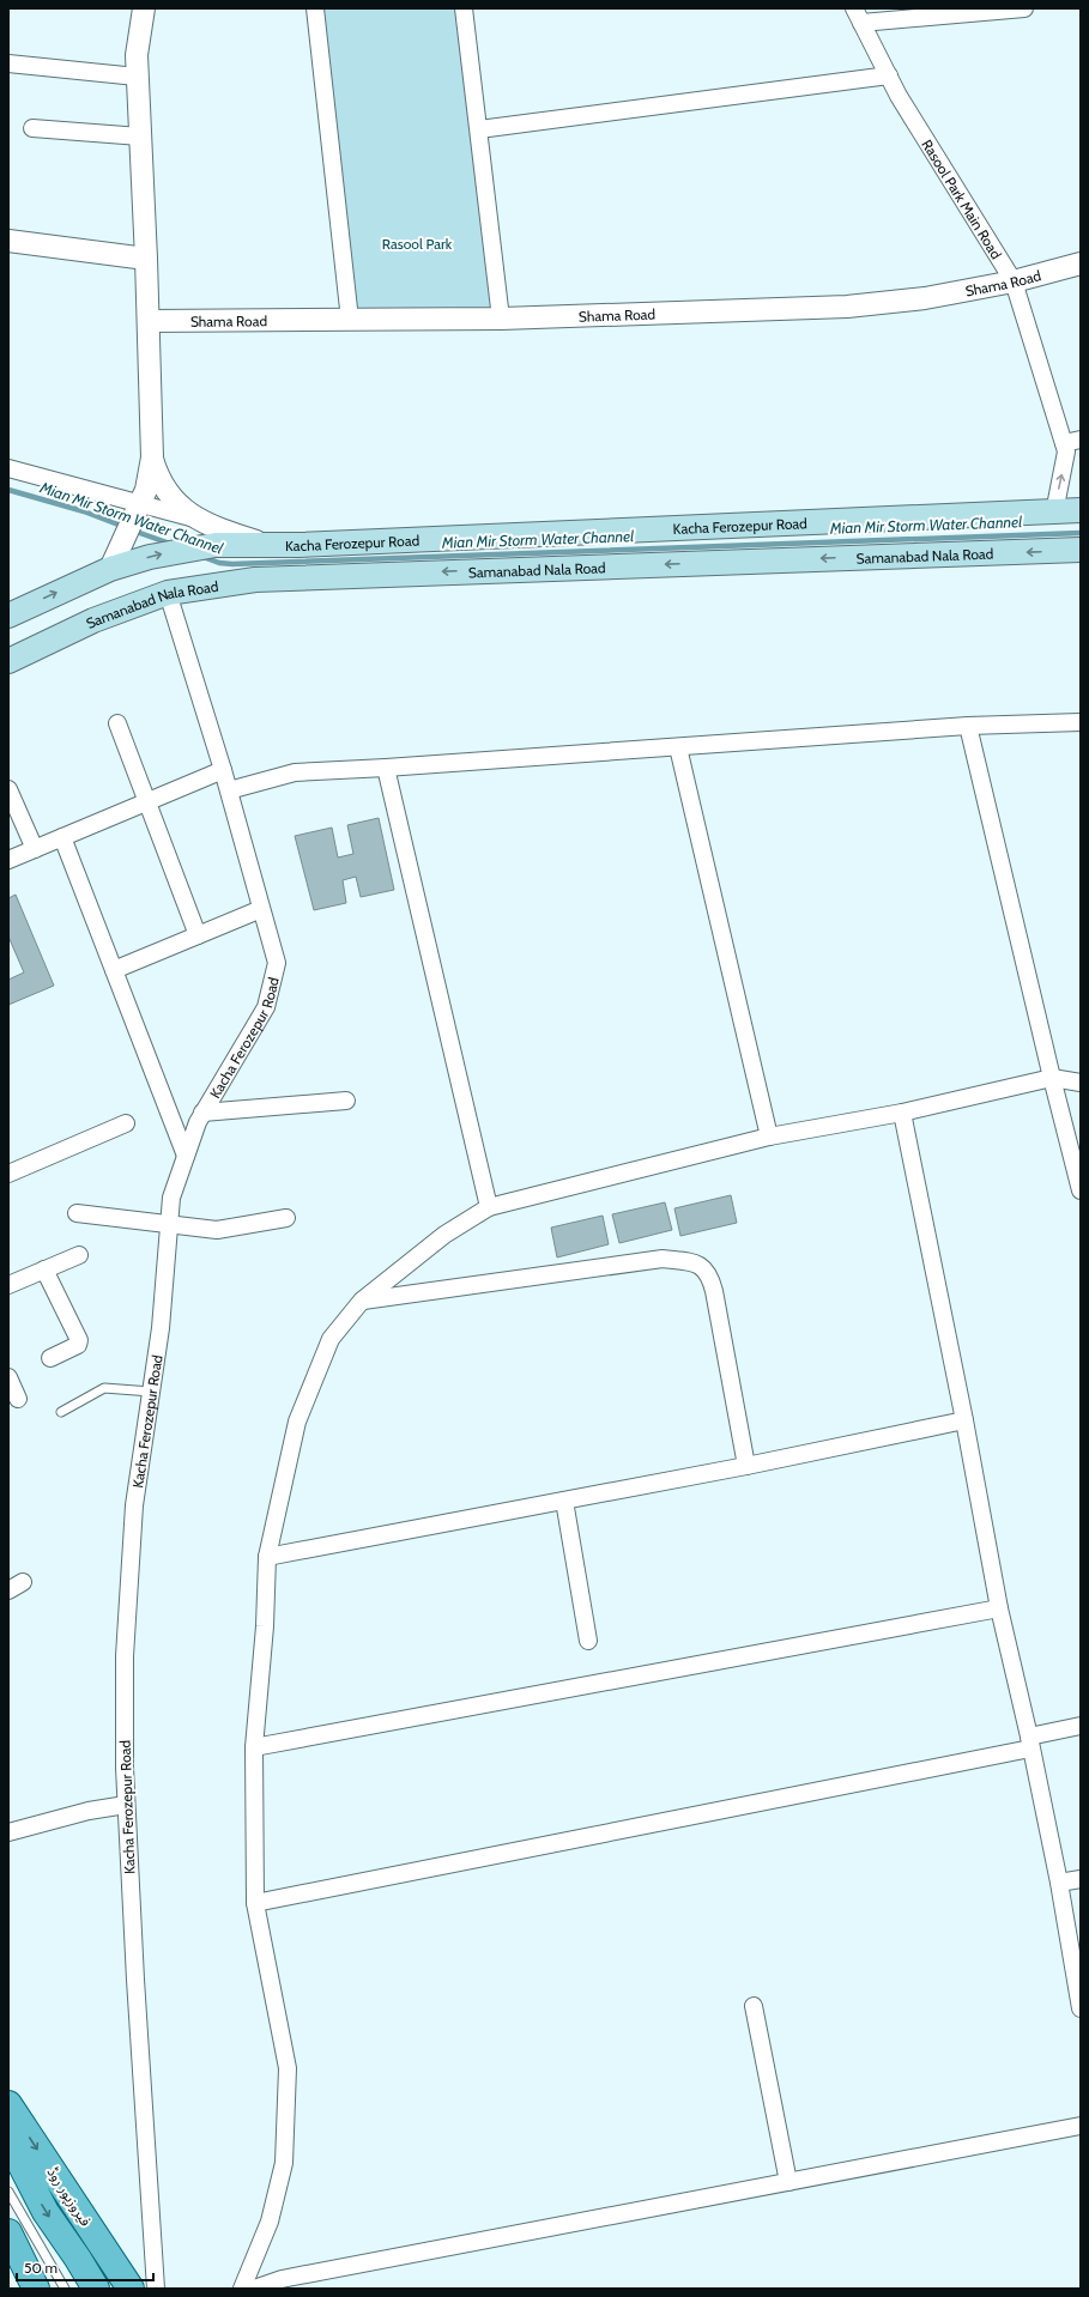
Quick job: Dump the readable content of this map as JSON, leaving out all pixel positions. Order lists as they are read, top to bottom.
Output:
{
  "streets": {
    "main road": ["Kacha Ferozepur Road", "Samanabad Nala Road", "فیروزپور روڈ"],
    "street": ["Rasool Park Main Road", "Shama Road"]
  },
  "crossings": [
    ["Rasool Park Main Road", "Shama Road"],
    ["Rasool Park Main Road", "Kacha Ferozepur Road"],
    ["Kacha Ferozepur Road", "Samanabad Nala Road"]
  ],
  "one_way": ["Samanabad Nala Road"],
  "water": ["Mian Mir Storm Water Channel"],
  "parks": ["Rasool Park"],
  "scale_bar": "50 m"
}
